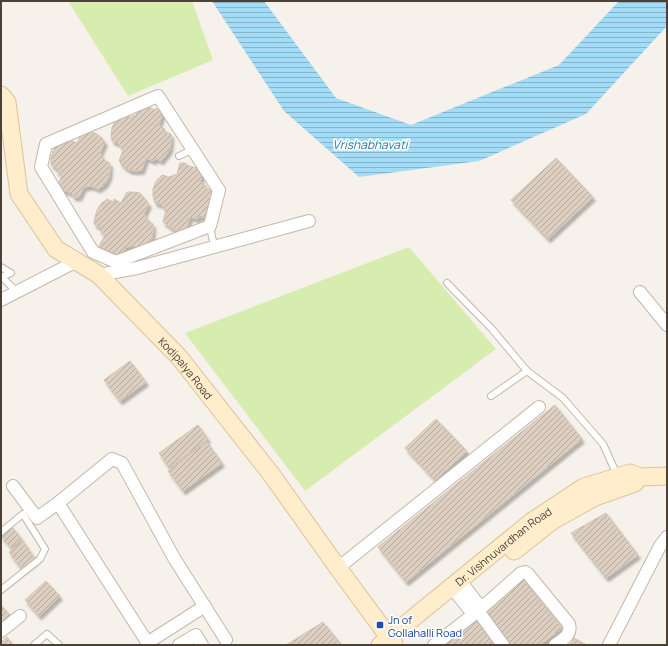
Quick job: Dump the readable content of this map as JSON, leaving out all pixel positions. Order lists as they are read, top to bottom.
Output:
{
  "streets": {
    "main road": ["Kodipalya Road", "Dr. Vishnuvardhan Road"]
  },
  "crossings": [
    ["Kodipalya Road", "Dr. Vishnuvardhan Road"]
  ],
  "water": ["Vrishabhavati"],
  "places": {
    "transit": ["Jn of Gollahalli Road"]
  }
}
